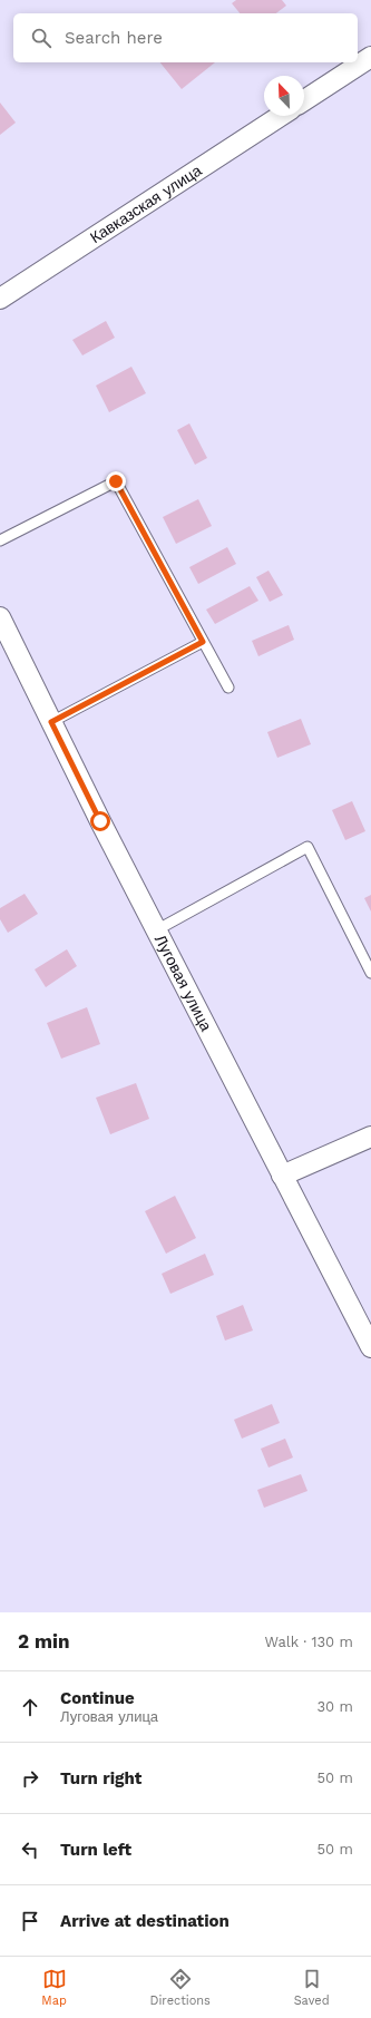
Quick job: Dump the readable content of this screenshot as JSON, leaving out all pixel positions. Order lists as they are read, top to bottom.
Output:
{
  "streets": {
    "street": ["Кавказская улица", "Луговая улица"]
  },
  "north": "top left",
  "page": {
    "search": "Search here",
    "heading": ["2 min", "Walk · 130 m"],
    "list": [
      ["Continue", "Луговая улица", "30 m"],
      ["Turn right", "50 m"],
      ["Turn left", "50 m"],
      "Arrive at destination"
    ],
    "nav": ["Map", "Directions", "Saved"]
  }
}
